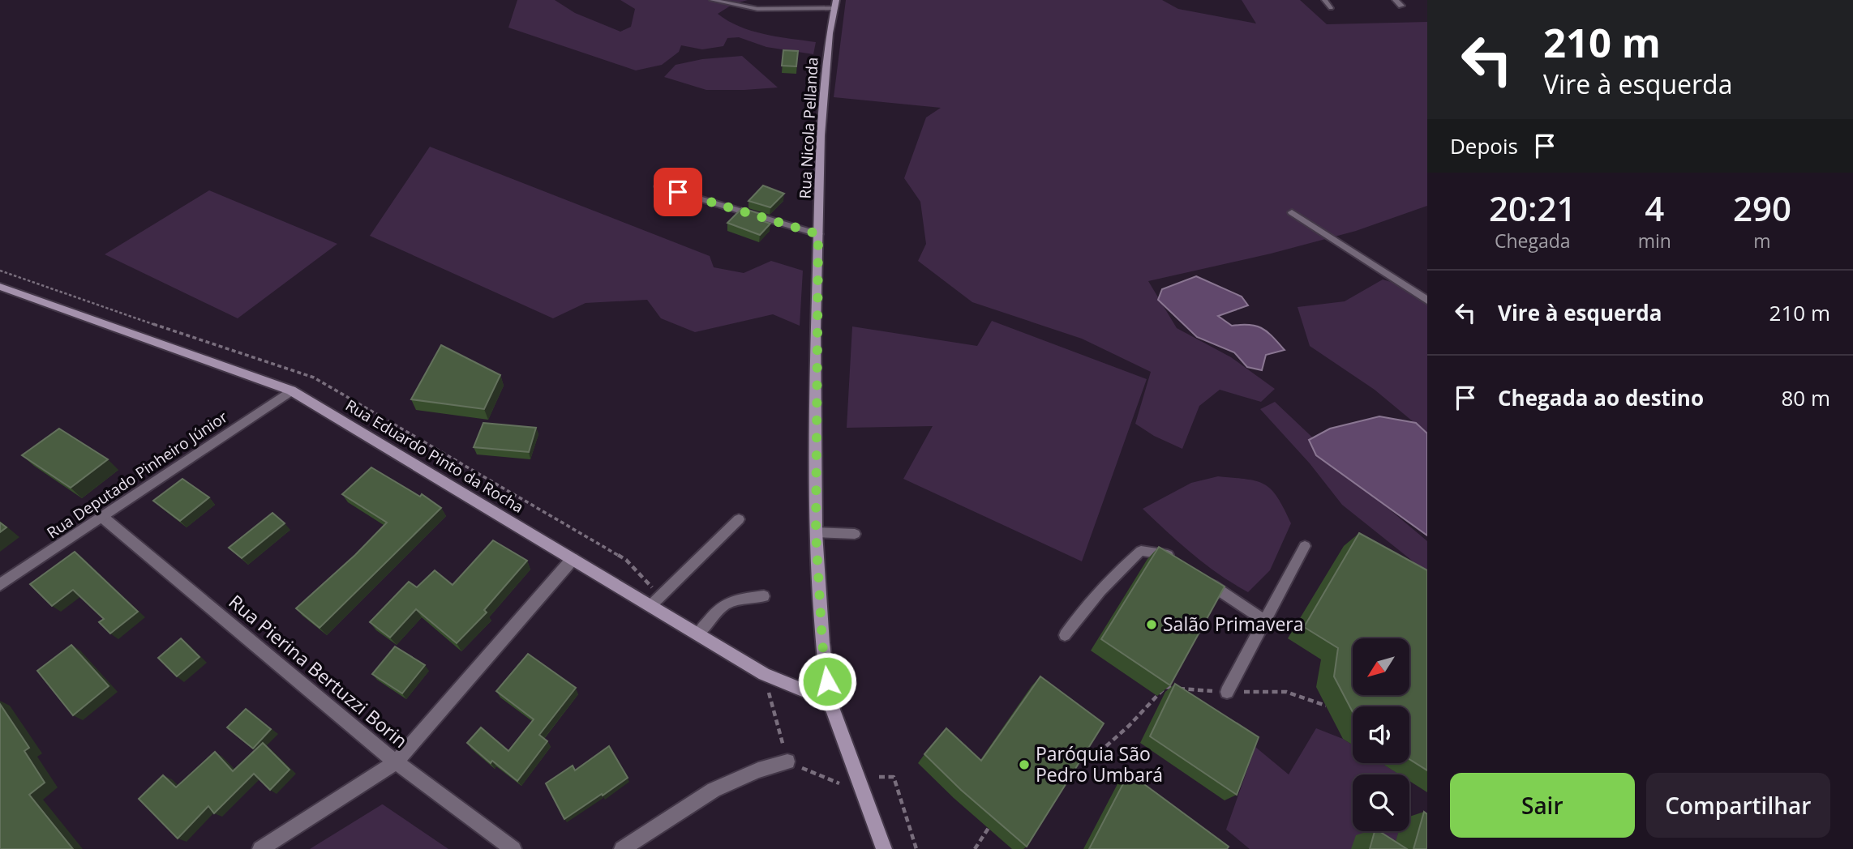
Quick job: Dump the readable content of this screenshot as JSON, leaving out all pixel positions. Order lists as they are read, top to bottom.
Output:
{
  "streets": {
    "main road": ["Rua Nicola Pellanda", "Rua Eduardo Pinto da Rocha"],
    "street": ["Rua Deputado Pinheiro Júnior", "Rua Pierina Bertuzzi Borin"]
  },
  "crossings": [
    ["Rua Nicola Pellanda", "Rua Eduardo Pinto da Rocha"],
    ["Rua Eduardo Pinto da Rocha", "Rua Deputado Pinheiro Júnior"],
    ["Rua Deputado Pinheiro Júnior", "Rua Pierina Bertuzzi Borin"]
  ],
  "places": ["Salão Primavera", "Paróquia São Pedro Umbará"],
  "north": "bottom left",
  "page": {
    "turn": ["210 m", "Vire à esquerda"],
    "then": "Depois",
    "eta": [
      "20:21",
      "Chegada",
      "4",
      "min",
      "290",
      "m"
    ],
    "list": [
      {
        "name": "Vire à esquerda",
        "value": "210 m"
      },
      {
        "name": "Chegada ao destino",
        "value": "80 m"
      }
    ],
    "buttons": ["Sair", "Compartilhar"]
  }
}
